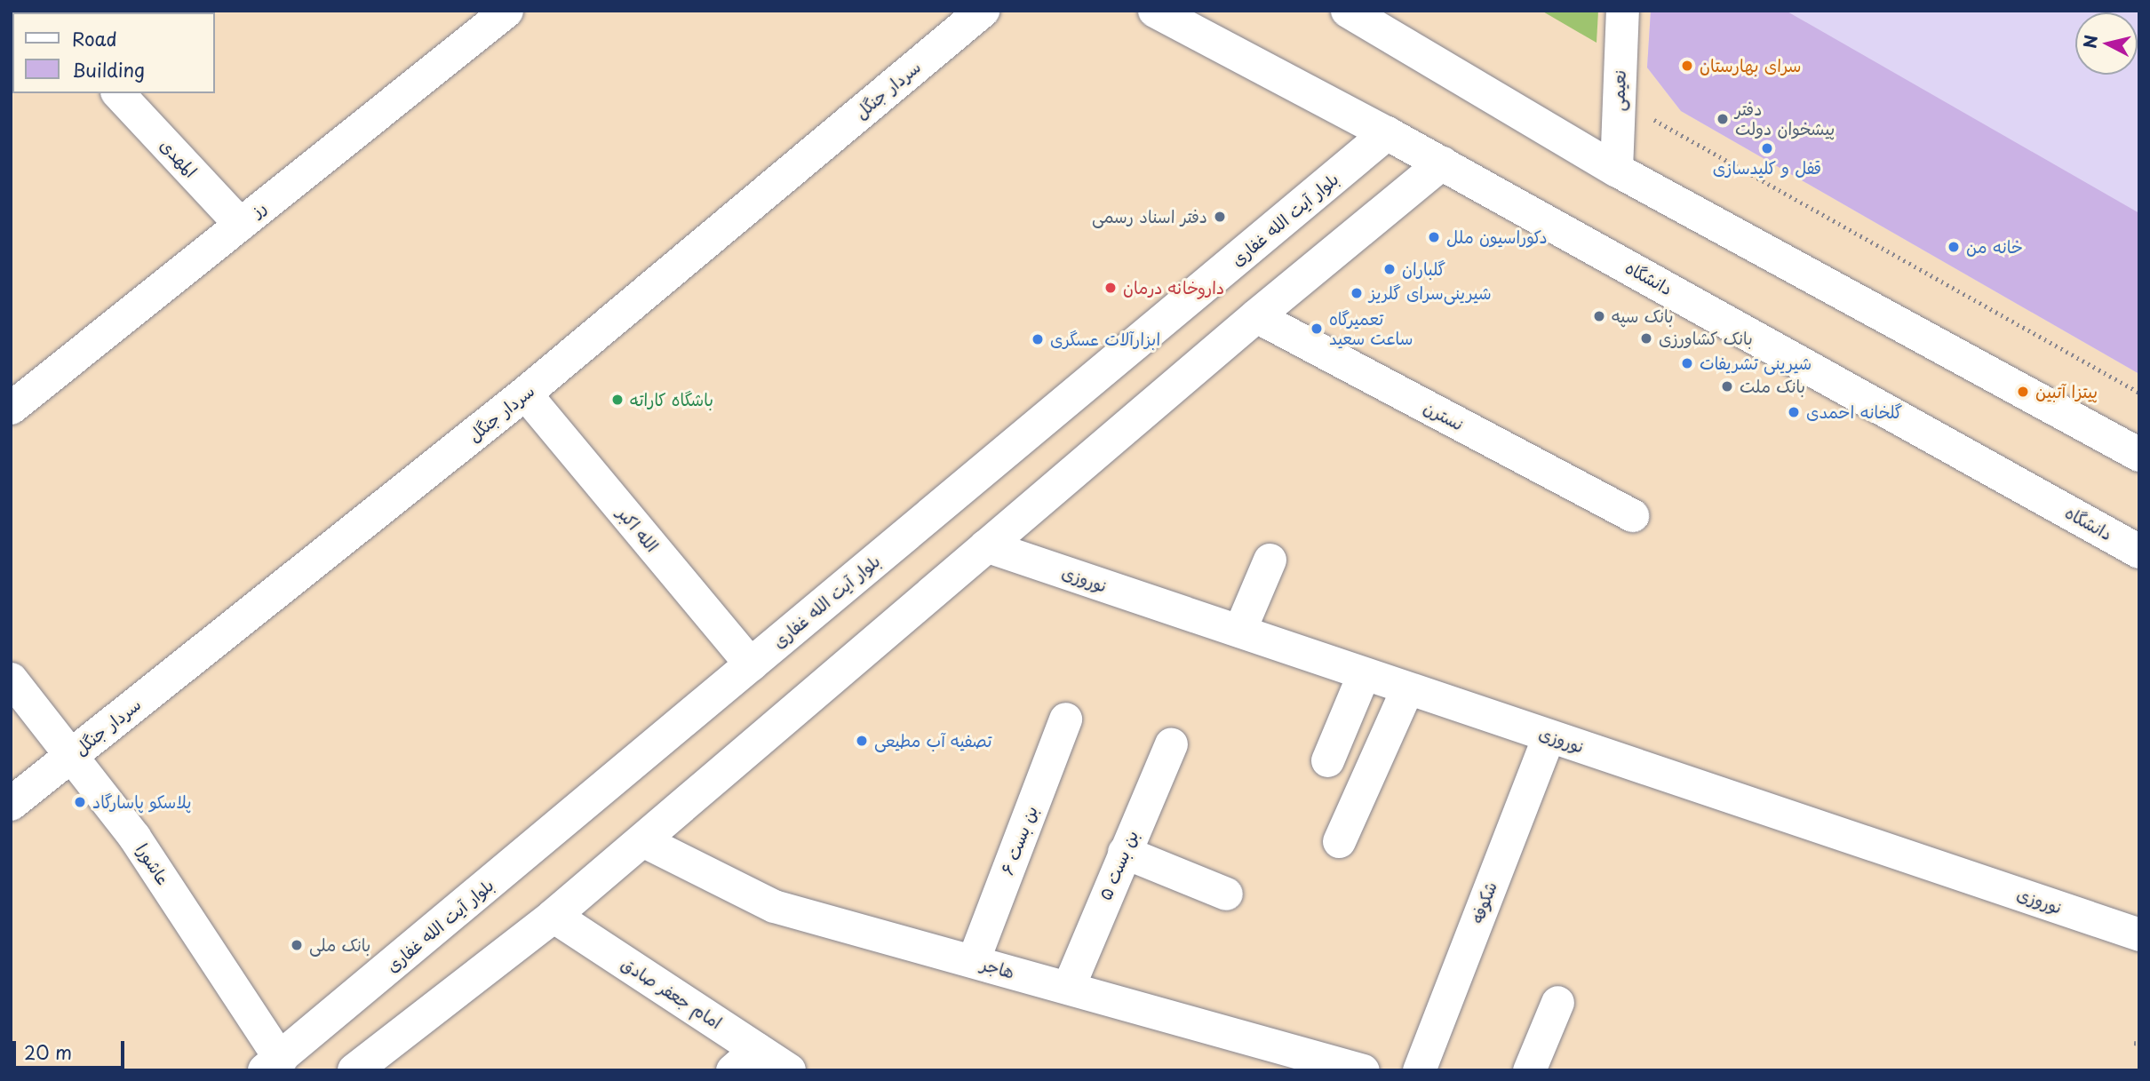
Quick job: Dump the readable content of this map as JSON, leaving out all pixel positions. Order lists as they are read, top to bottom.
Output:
{
  "streets": {
    "main road": [
      "سردار جنگل",
      "بلوار آیت الله غفاری",
      "دانشگاه",
      "امام جعفر صادق"
    ],
    "street": [
      "نعیمی",
      "المهدی",
      "رز",
      "نسترن",
      "الله اکبر",
      "نوروزی",
      "بن بست ۶",
      "عاشورا",
      "بن بست ۵",
      "شکوفه",
      "هاجر"
    ]
  },
  "crossings": [
    ["سردار جنگل", "الله اکبر"],
    ["سردار جنگل", "عاشورا"],
    ["المهدی", "رز"],
    ["بلوار آیت الله غفاری", "دانشگاه"],
    ["بلوار آیت الله غفاری", "الله اکبر"],
    ["بلوار آیت الله غفاری", "عاشورا"],
    ["نوروزی", "شکوفه"],
    ["بن بست ۶", "هاجر"],
    ["بن بست ۵", "هاجر"]
  ],
  "places": [
    "سرای بهارستان",
    "دفتر پیشخوان دولت",
    "قفل و کلیدسازی",
    "دفتر اسناد رسمی",
    "دکوراسیون ملل",
    "خانه من",
    "گلباران",
    "داروخانه درمان",
    "شیرینی‌سرای گلریز",
    "بانک سپه",
    "تعمیرگاه ساعت سعید",
    "بانک کشاورزی",
    "ابزارآلات عسگری",
    "شیرینی تشریفات",
    "بانک ملت",
    "پیتزا آتبین",
    "باشگاه کاراته",
    "گلخانه احمدی",
    "تصفیه آب مطیعی",
    "پلاسکو پاسارگاد",
    "بانک ملی"
  ],
  "legend": ["Road", "Building"],
  "scale_bar": "20 m",
  "north": "left"
}
